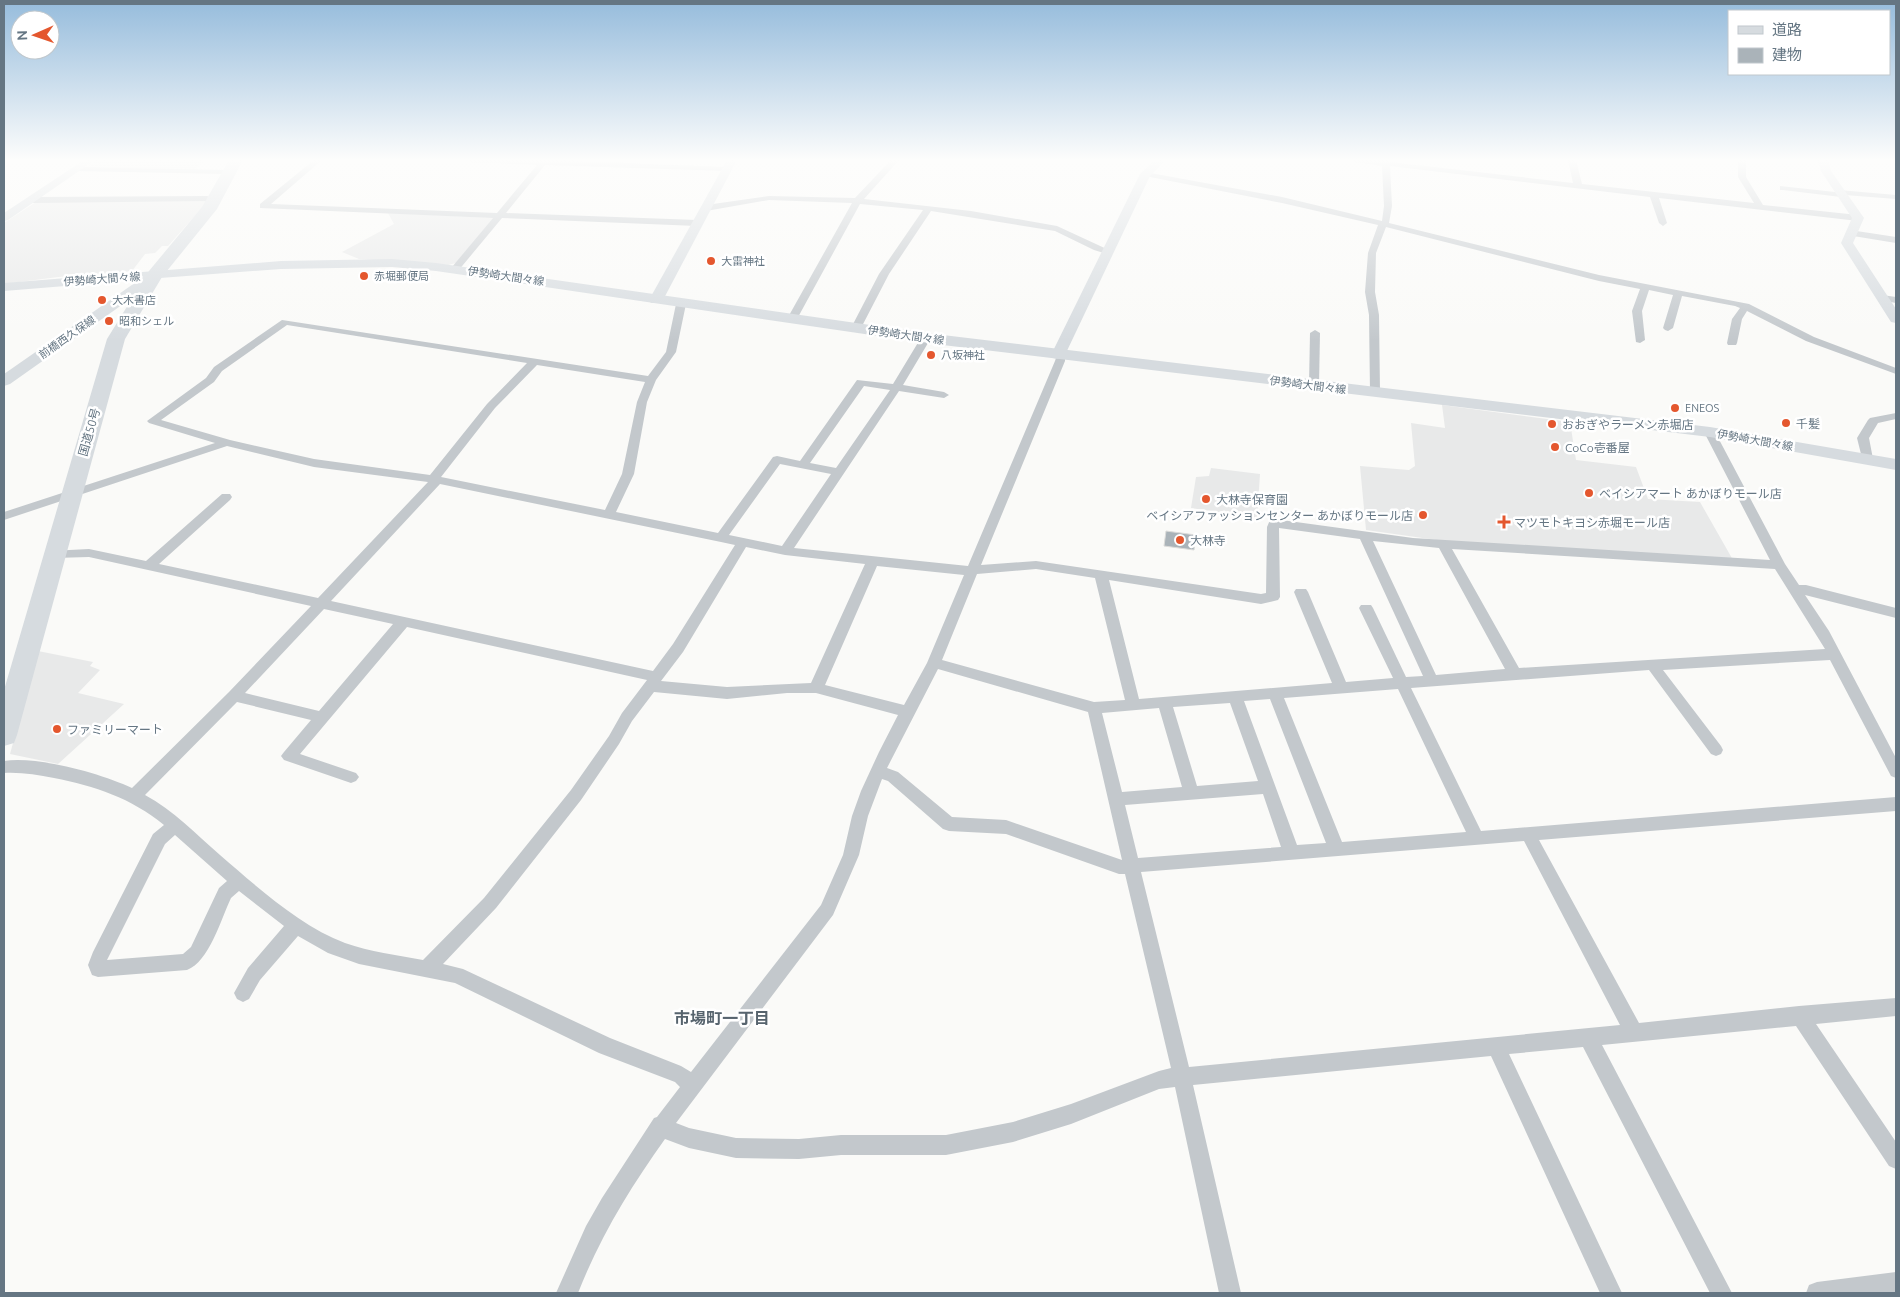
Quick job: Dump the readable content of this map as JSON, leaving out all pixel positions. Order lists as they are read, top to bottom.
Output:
{
  "streets": {
    "highway": ["国道50号"],
    "main road": ["伊勢崎大間々線", "前橋西久保線"]
  },
  "crossings": [
    ["伊勢崎大間々線", "前橋西久保線"],
    ["伊勢崎大間々線", "国道50号"],
    ["前橋西久保線", "国道50号"]
  ],
  "districts": ["市場町一丁目"],
  "places": {
    "other": [
      "大雷神社",
      "赤堀郵便局",
      "大木書店",
      "昭和シェル",
      "八坂神社",
      "ENEOS",
      "千髪",
      "おおぎやラーメン赤堀店",
      "CoCo壱番屋",
      "ベイシアマート あかぼりモール店",
      "大林寺保育園",
      "ベイシアファッションセンター あかぼりモール店",
      "大林寺",
      "ファミリーマート"
    ],
    "health": ["マツモトキヨシ赤堀モール店"]
  },
  "legend": ["道路", "建物"],
  "north": "left"
}
